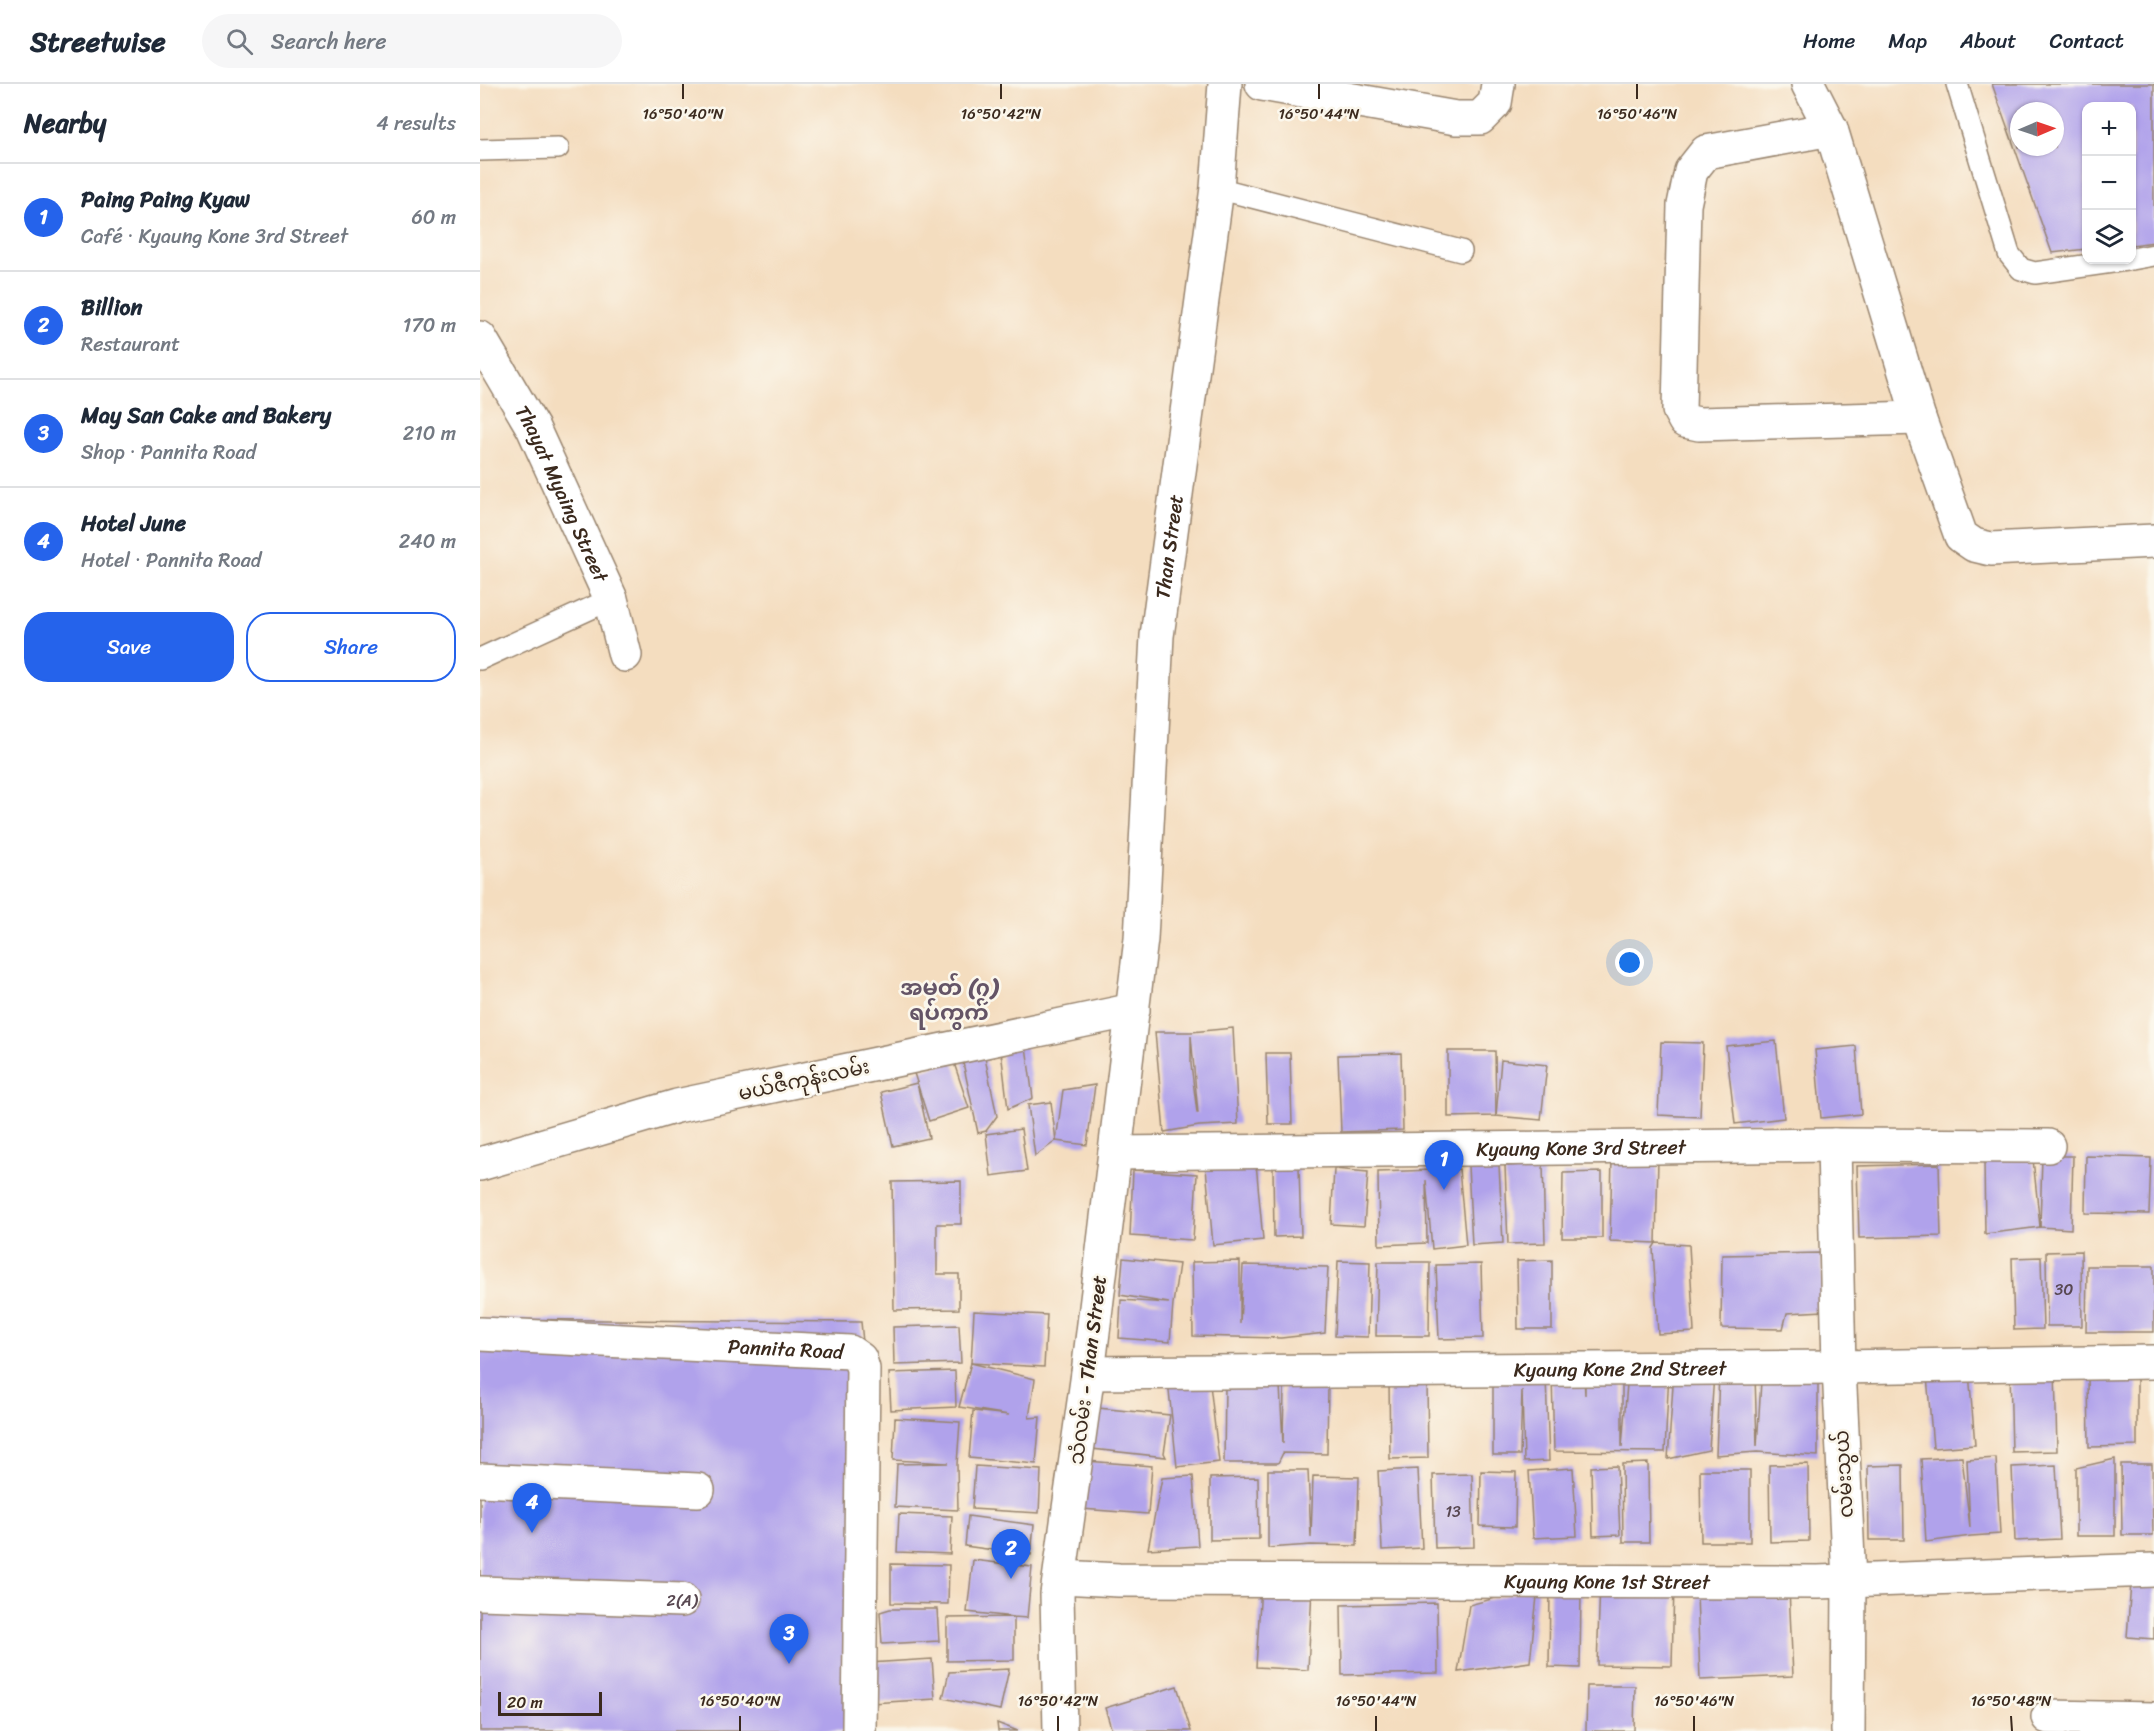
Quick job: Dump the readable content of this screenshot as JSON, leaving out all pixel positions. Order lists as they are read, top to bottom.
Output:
{
  "streets": {
    "street": [
      "Thayat Myaing Street",
      "Than Street",
      "မယ်ဇီကုန်းလမ်း",
      "Kyaung Kone 3rd Street",
      "Pannita Road",
      "Kyaung Kone 2nd Street",
      "သံလမ်း - Than Street",
      "လမ်းသွယ်",
      "Kyaung Kone 1st Street"
    ]
  },
  "crossings": [
    ["Than Street", "မယ်ဇီကုန်းလမ်း"],
    ["Than Street", "သံလမ်း - Than Street"],
    ["မယ်ဇီကုန်းလမ်း", "သံလမ်း - Than Street"],
    ["Kyaung Kone 3rd Street", "သံလမ်း - Than Street"],
    ["Kyaung Kone 3rd Street", "လမ်းသွယ်"],
    ["Kyaung Kone 2nd Street", "သံလမ်း - Than Street"],
    ["Kyaung Kone 2nd Street", "လမ်းသွယ်"],
    ["သံလမ်း - Than Street", "Kyaung Kone 1st Street"],
    ["လမ်းသွယ်", "Kyaung Kone 1st Street"]
  ],
  "districts": ["အမှတ် (၇) ရပ်ကွက်"],
  "house_numbers": ["30", "13", "2(A)"],
  "scale_bar": "20 m",
  "north": "right",
  "page": {
    "header": "Streetwise",
    "search": "Search here",
    "nav": [
      "Home",
      "Map",
      "About",
      "Contact"
    ],
    "heading": ["Nearby", "4 results"],
    "map_buttons": ["+", "−"],
    "list": [
      {
        "mark": "1",
        "name": "Paing Paing Kyaw",
        "note": "Café · Kyaung Kone 3rd Street",
        "value": "60 m"
      },
      {
        "mark": "2",
        "name": "Billion",
        "note": "Restaurant",
        "value": "170 m"
      },
      {
        "mark": "3",
        "name": "May San Cake and Bakery",
        "note": "Shop · Pannita Road",
        "value": "210 m"
      },
      {
        "mark": "4",
        "name": "Hotel June",
        "note": "Hotel · Pannita Road",
        "value": "240 m"
      }
    ],
    "buttons": ["Save", "Share"],
    "pins": [
      "1",
      "4",
      "2",
      "3"
    ],
    "scale": "20 m"
  },
  "coordinates": [
    "16°50'40\"N",
    "16°50'42\"N",
    "16°50'44\"N",
    "16°50'46\"N",
    "16°50'48\"N"
  ]
}
